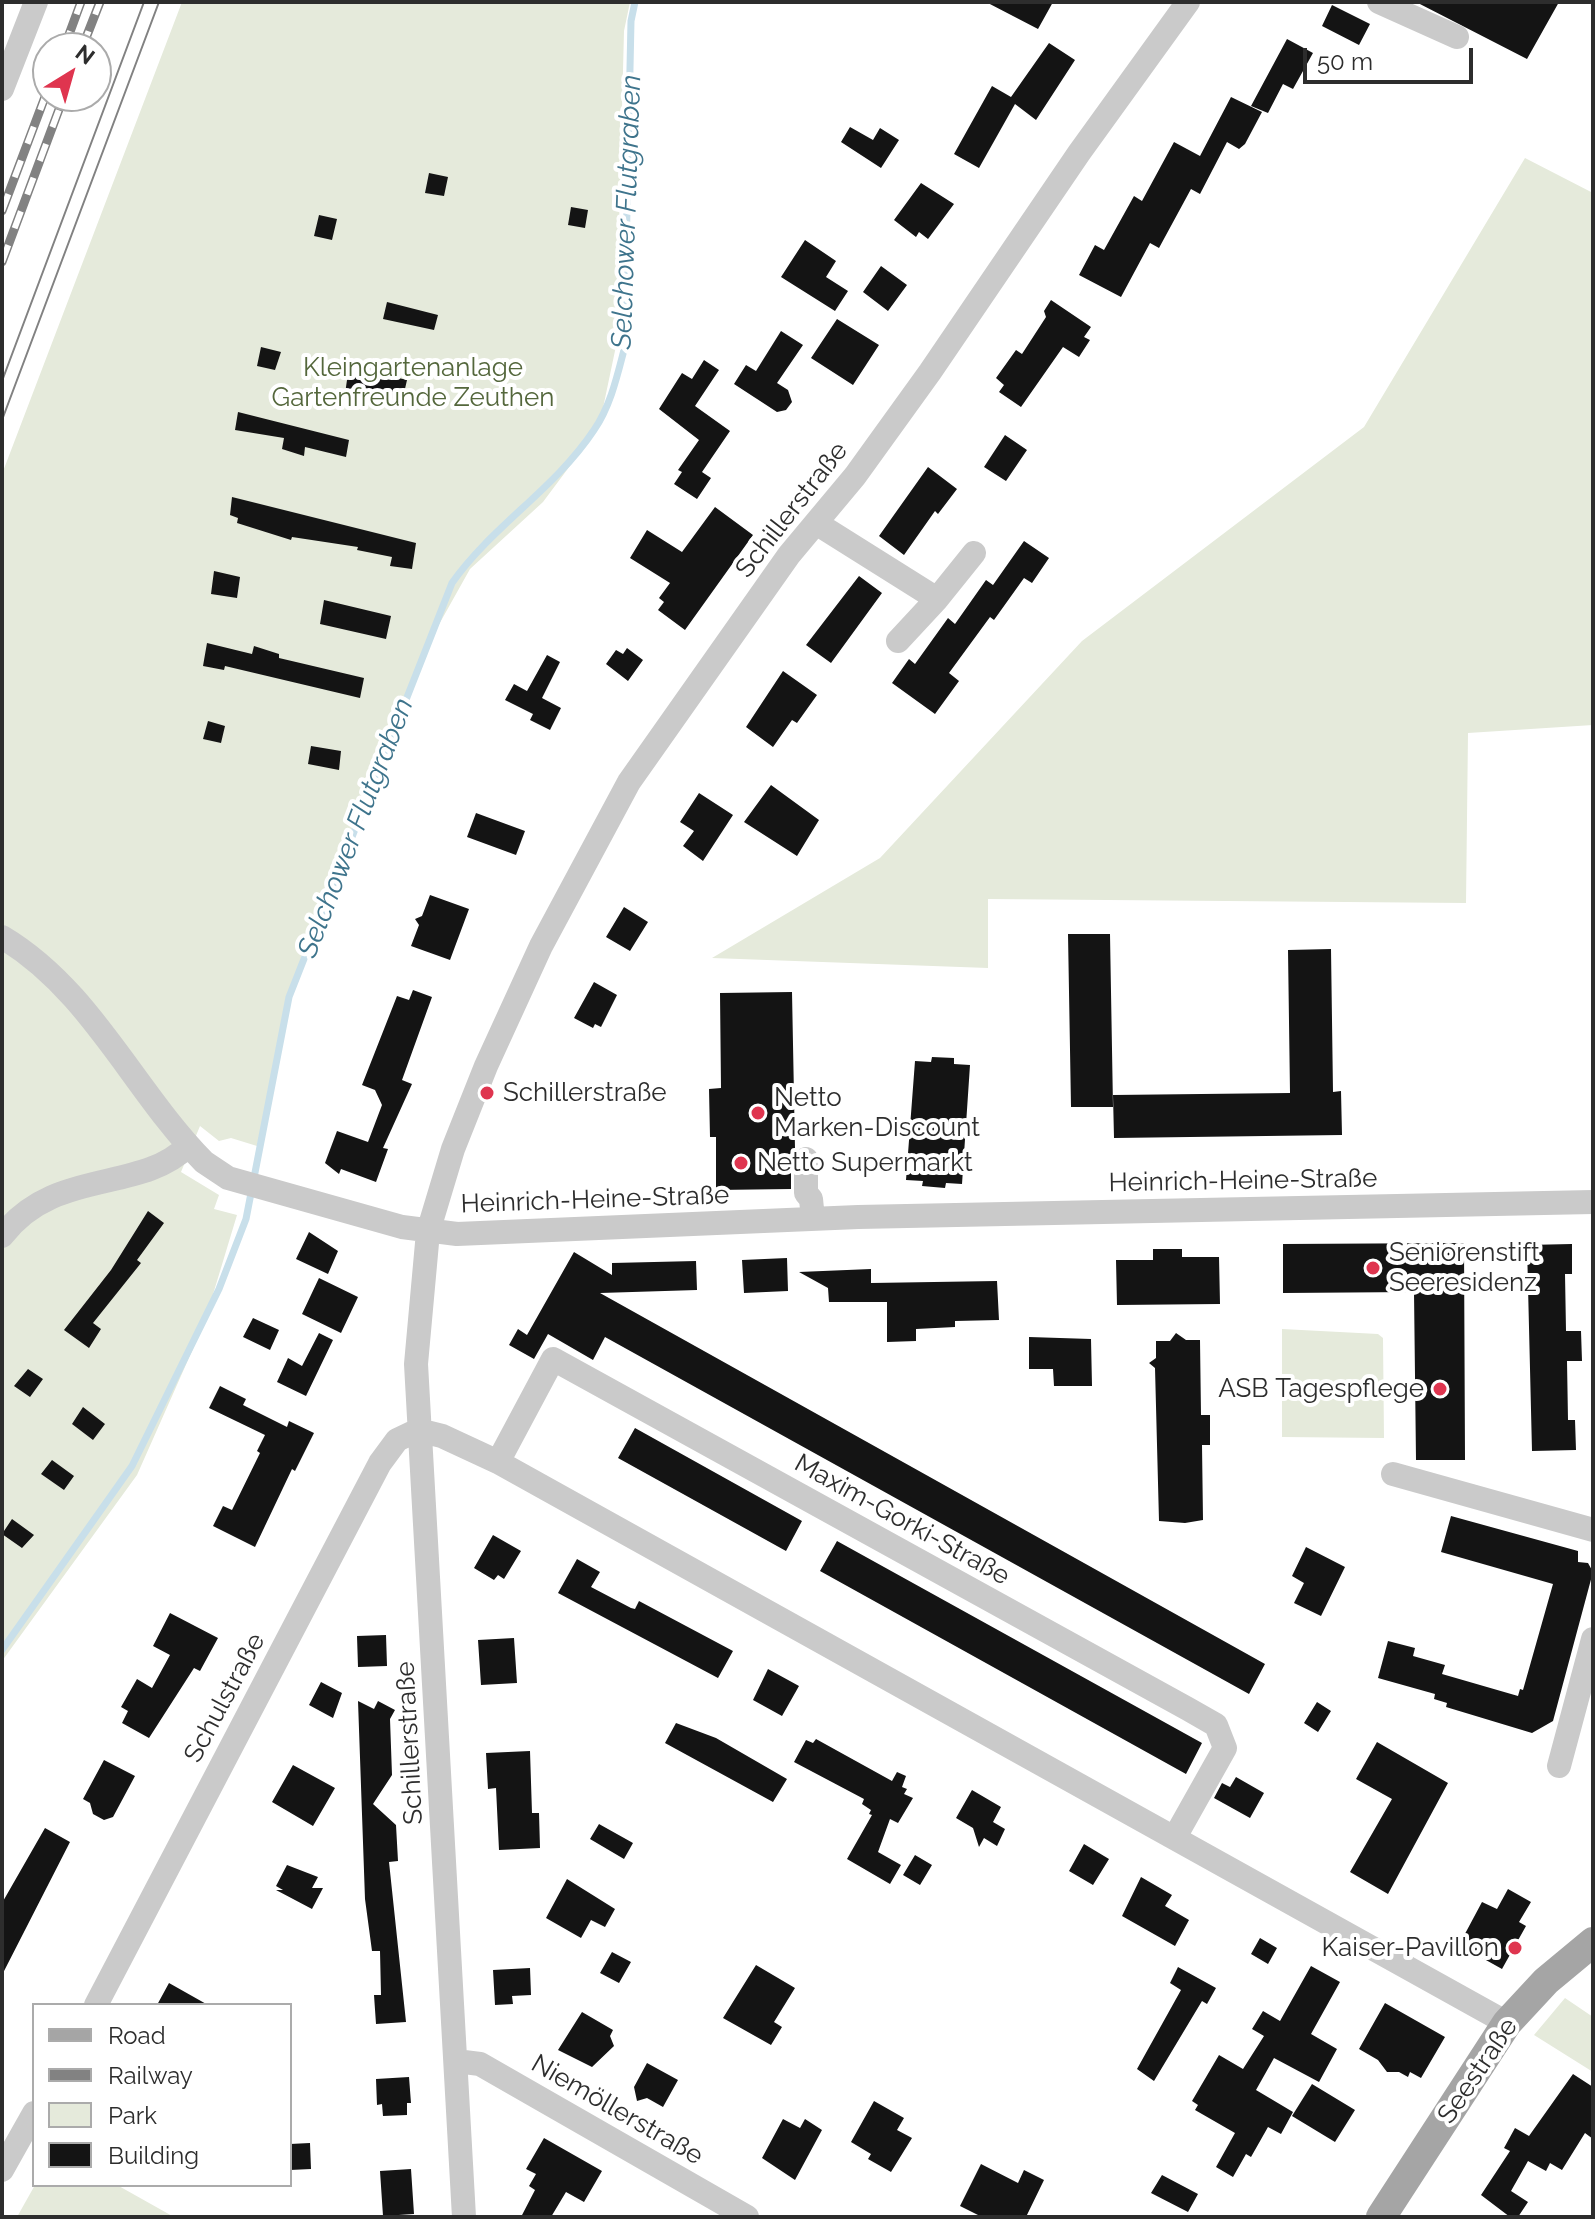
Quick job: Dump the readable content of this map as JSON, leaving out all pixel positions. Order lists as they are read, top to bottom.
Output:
{
  "streets": {
    "main road": ["Seestraße"],
    "street": [
      "Schillerstraße",
      "Heinrich-Heine-Straße",
      "Maxim-Gorki-Straße",
      "Schulstraße",
      "Niemöllerstraße"
    ]
  },
  "crossings": [
    ["Schillerstraße", "Heinrich-Heine-Straße"],
    ["Schillerstraße", "Schulstraße"],
    ["Schillerstraße", "Niemöllerstraße"]
  ],
  "water": ["Selchower Flutgraben"],
  "parks": ["Kleingartenanlage Gartenfreunde Zeuthen"],
  "places": [
    "Schillerstraße",
    "Netto Marken-Discount",
    "Netto Supermarkt",
    "Seniorenstift Seeresidenz",
    "ASB Tagespflege",
    "Kaiser-Pavillon"
  ],
  "legend": [
    "Road",
    "Railway",
    "Park",
    "Building"
  ],
  "scale_bar": "50 m",
  "north": "top right"
}
